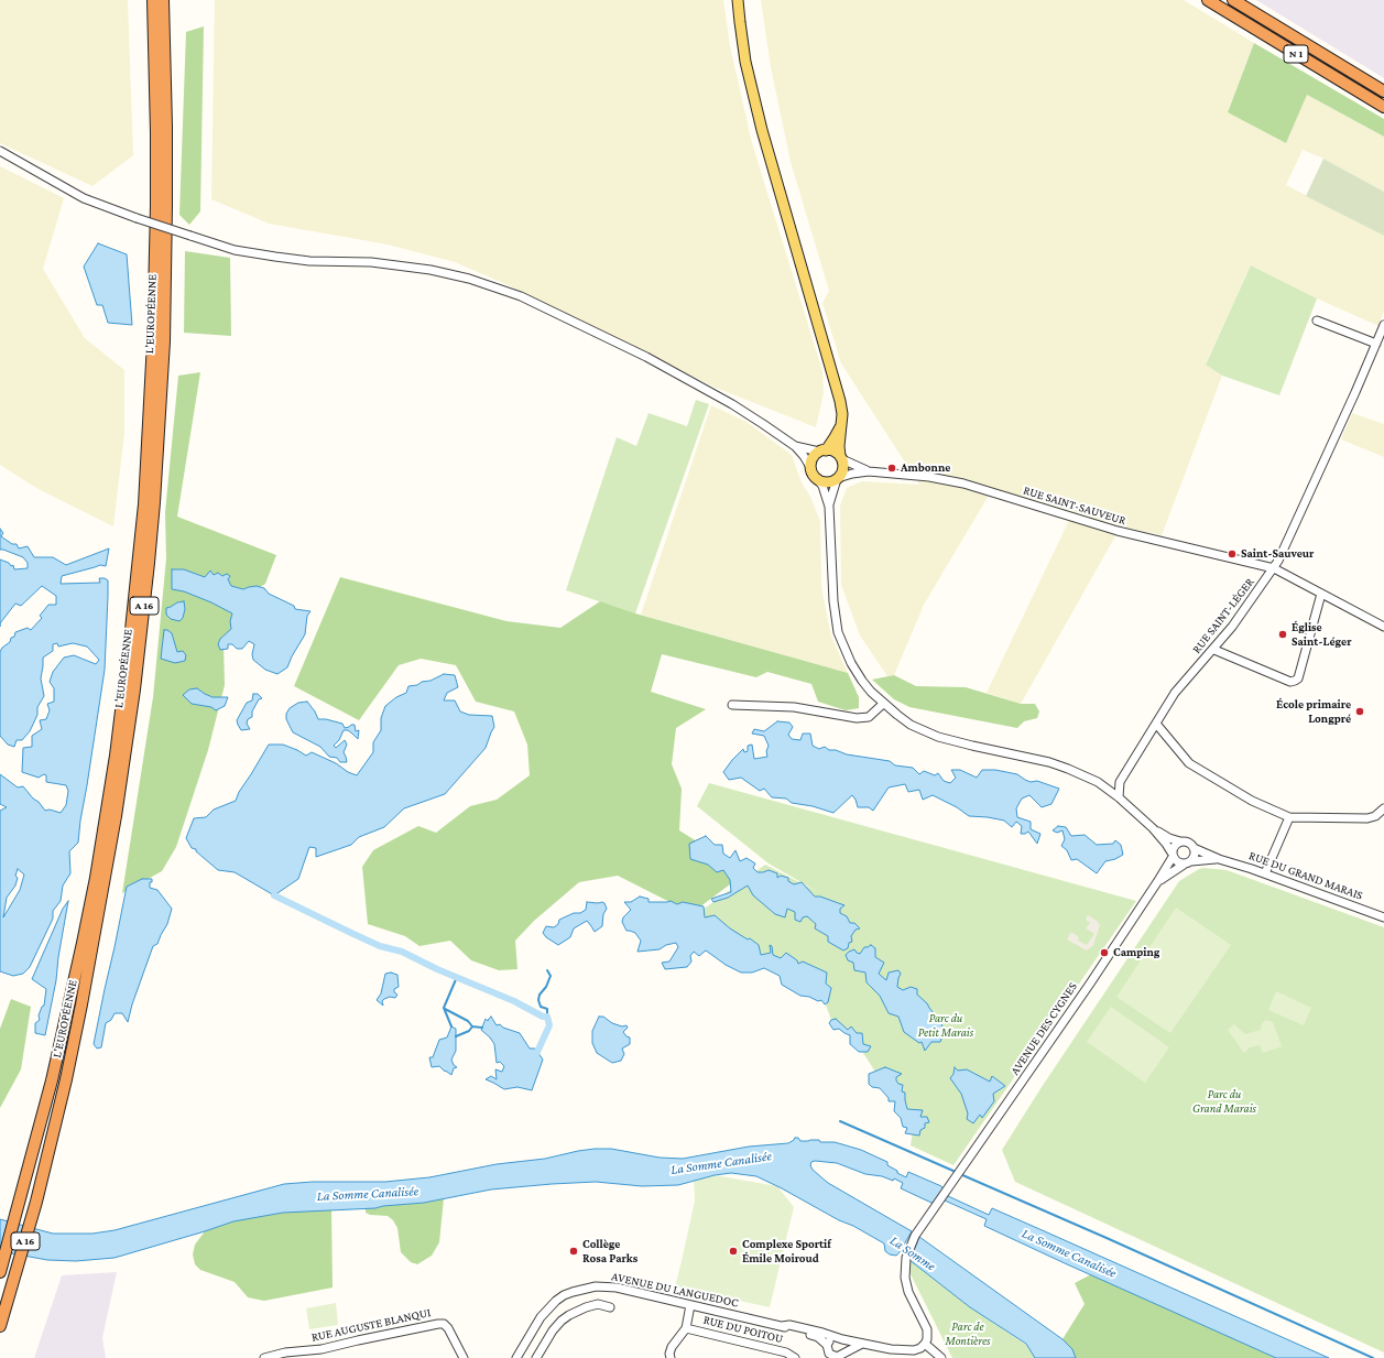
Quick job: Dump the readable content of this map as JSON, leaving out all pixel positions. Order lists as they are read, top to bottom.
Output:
{
  "streets": {
    "highway": ["N 1", "L'EUROPÉENNE", "A 16"],
    "street": [
      "RUE SAINT-SAUVEUR",
      "RUE SAINT-LÉGER",
      "RUE DU GRAND MARAIS",
      "AVENUE DES CYGNES",
      "AVENUE DU LANGUEDOC",
      "RUE AUGUSTE BLANQUI",
      "RUE DU POITOU"
    ]
  },
  "crossings": [
    ["RUE SAINT-SAUVEUR", "RUE SAINT-LÉGER"],
    ["RUE DU GRAND MARAIS", "AVENUE DES CYGNES"],
    ["AVENUE DES CYGNES", "AVENUE DU LANGUEDOC"]
  ],
  "water": ["La Somme Canalisée", "La Somme"],
  "parks": ["Parc du Petit Marais", "Parc du Grand Marais", "Parc de Montières"],
  "places": [
    "Ambonne",
    "Saint-Sauveur",
    "Église Saint-Léger",
    "École primaire Longpré",
    "Camping",
    "Collège Rosa Parks",
    "Complexe Sportif Émile Moiroud"
  ]
}
